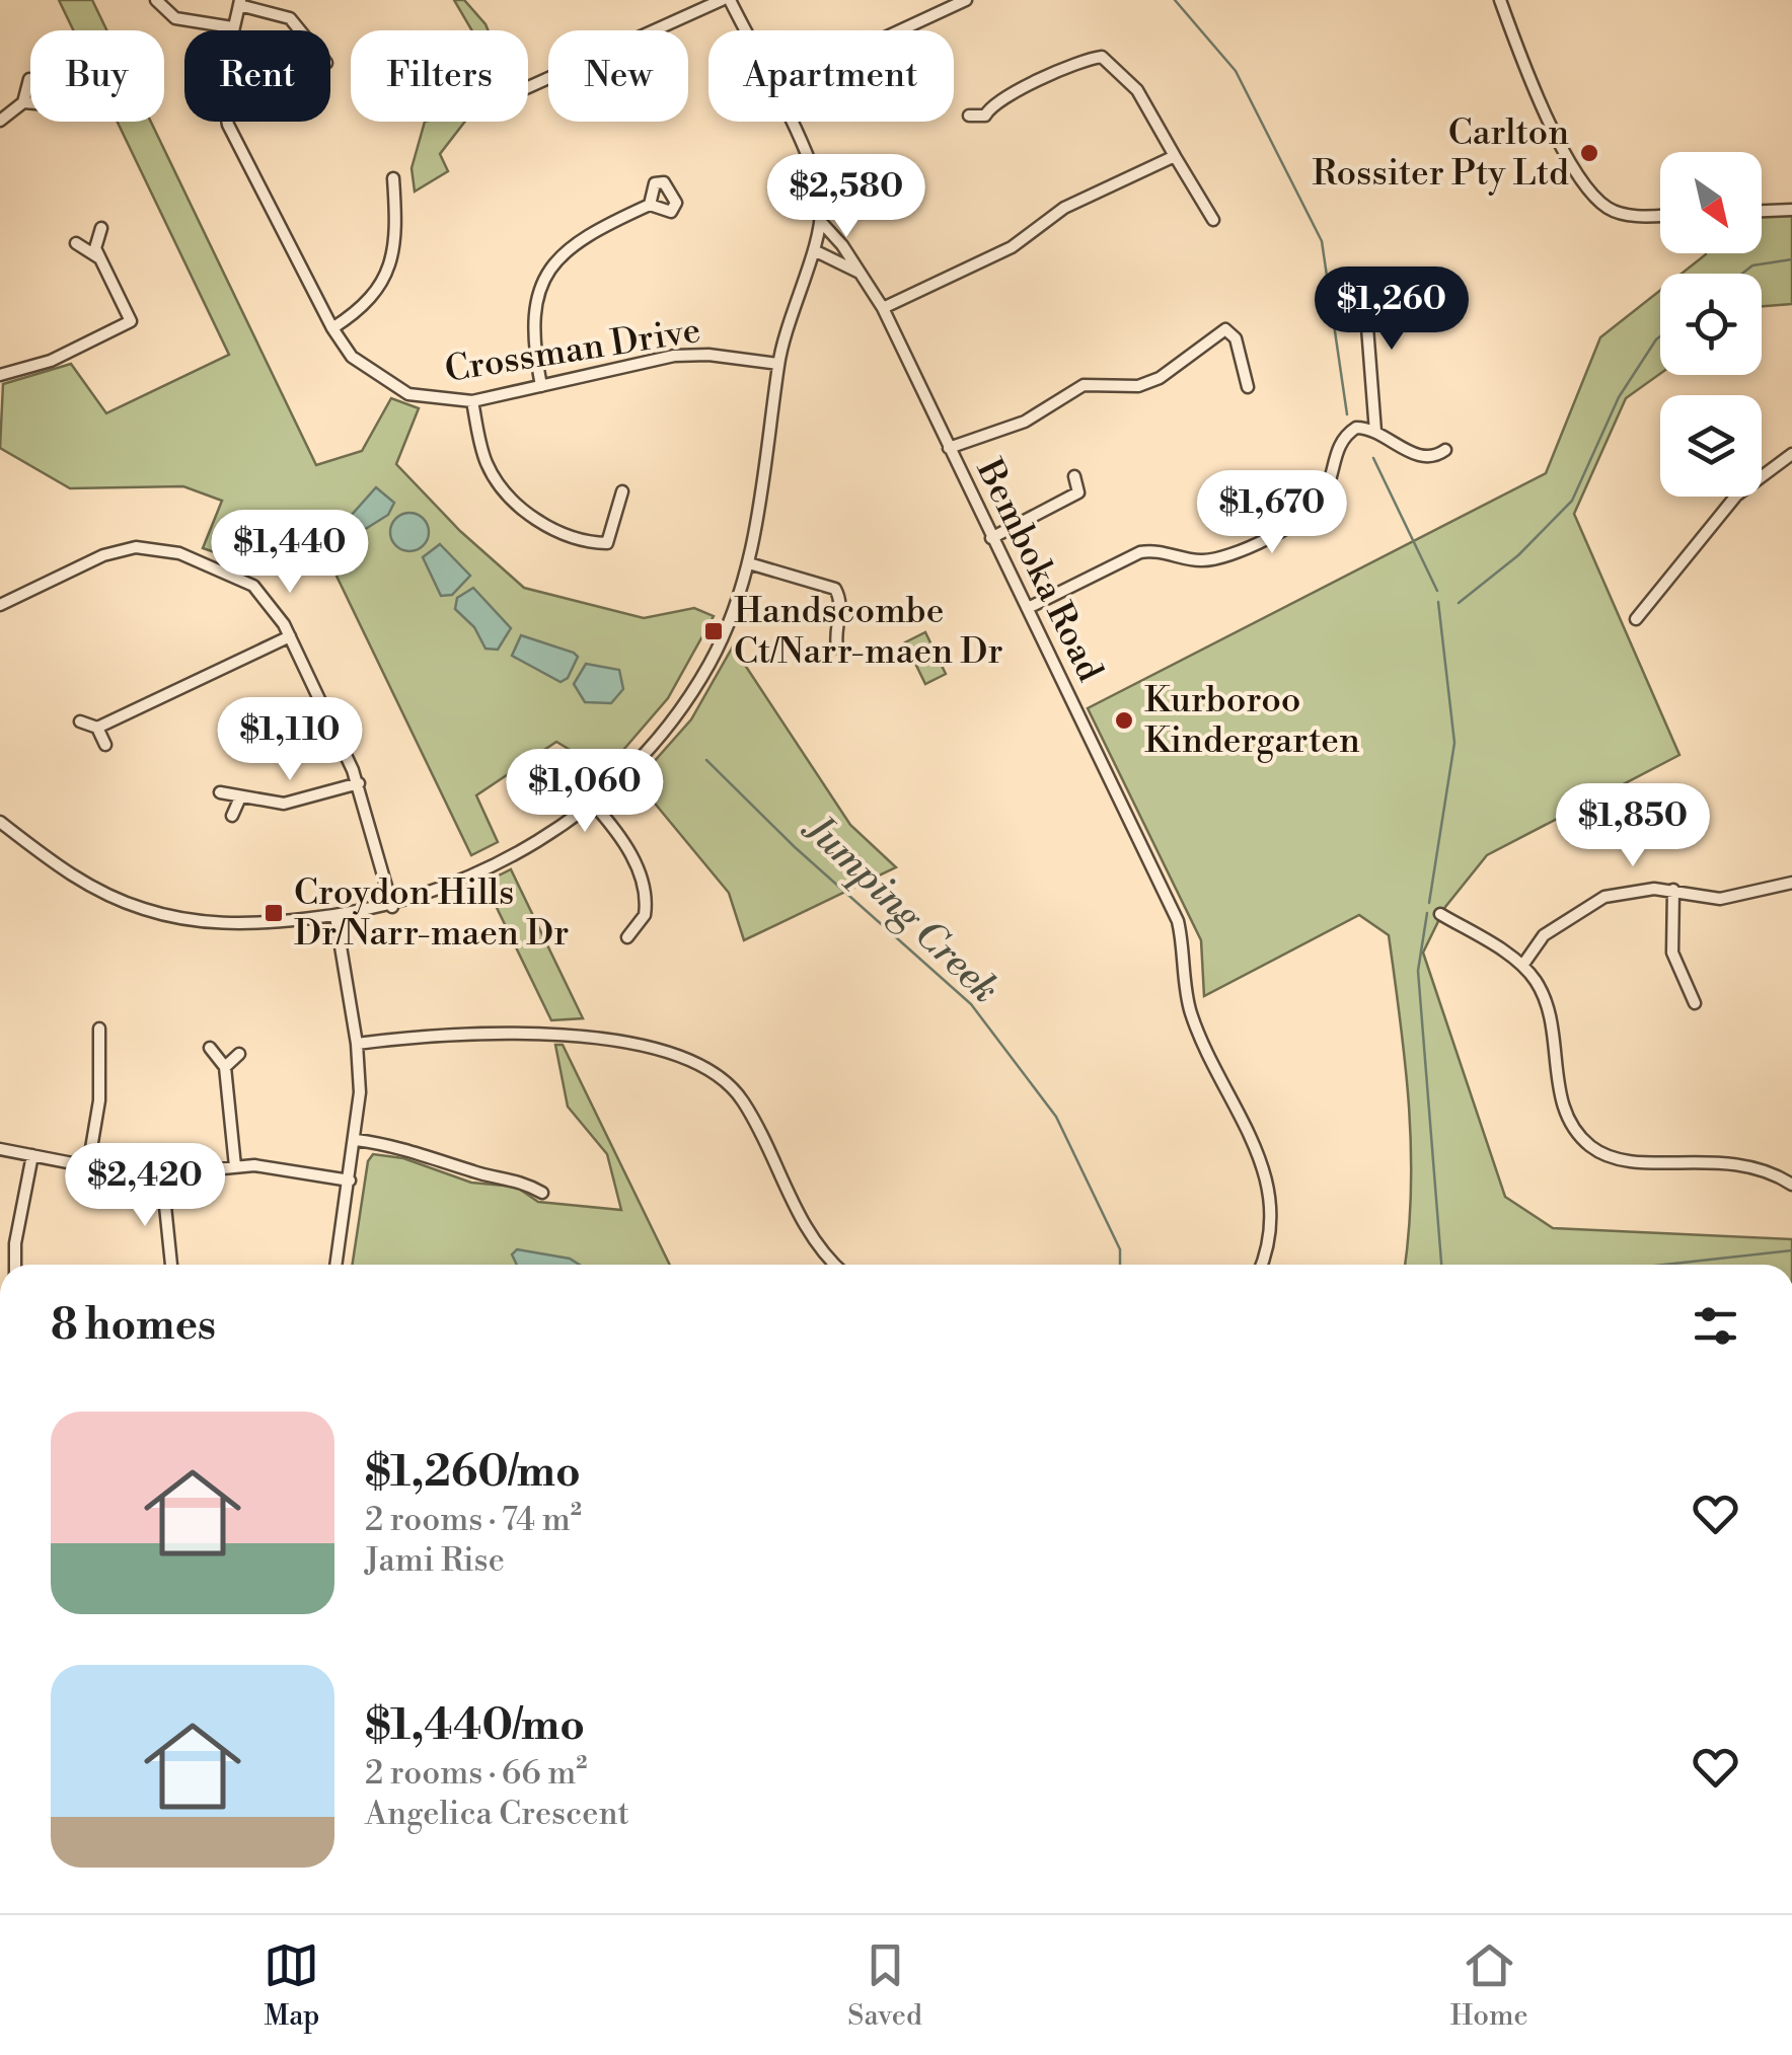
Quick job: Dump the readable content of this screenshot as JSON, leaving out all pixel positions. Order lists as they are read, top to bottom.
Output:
{
  "streets": {
    "street": ["Crossman Drive", "Bemboka Road"]
  },
  "crossings": [
    ["Crossman Drive", "Bemboka Road"]
  ],
  "water": ["Jumping Creek"],
  "places": {
    "other": ["Carlton Rossiter Pty Ltd", "Kurboroo Kindergarten"],
    "transit": ["Handscombe Ct/Narr-maen Dr", "Croydon Hills Dr/Narr-maen Dr"]
  },
  "north": "bottom right",
  "page": {
    "chip": [
      "Buy",
      "Rent",
      "Filters",
      "New",
      "Apartment"
    ],
    "price": [
      "$2,580",
      "$1,260",
      "$1,670",
      "$1,440",
      "$1,110",
      "$1,060",
      "$1,850",
      "$2,420"
    ],
    "heading": "8 homes",
    "list": [
      {
        "name": "$1,260/mo",
        "note": "2 rooms · 74 m² · Jami Rise"
      },
      {
        "name": "$1,440/mo",
        "note": "2 rooms · 66 m² · Angelica Crescent"
      }
    ],
    "tabs": ["Map", "Saved", "Home"]
  }
}
